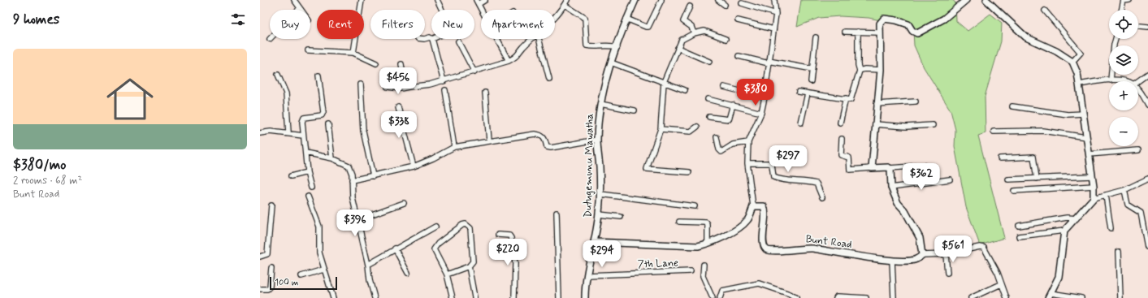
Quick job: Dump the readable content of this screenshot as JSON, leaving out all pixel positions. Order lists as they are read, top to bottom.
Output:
{
  "streets": {
    "street": ["Dutugemunu Mawatha", "Bunt Road", "7th Lane"]
  },
  "crossings": [
    ["Dutugemunu Mawatha", "7th Lane"]
  ],
  "scale_bar": "100 m",
  "page": {
    "heading": "9 homes",
    "map_buttons": ["+", "−"],
    "chip": [
      "Buy",
      "Rent",
      "Filters",
      "New",
      "Apartment"
    ],
    "list": [
      {
        "name": "$380/mo",
        "note": "2 rooms · 68 m² · Bunt Road"
      }
    ],
    "price": [
      "$456",
      "$380",
      "$338",
      "$297",
      "$362",
      "$396",
      "$561",
      "$220",
      "$294"
    ],
    "scale": "100 m"
  }
}
